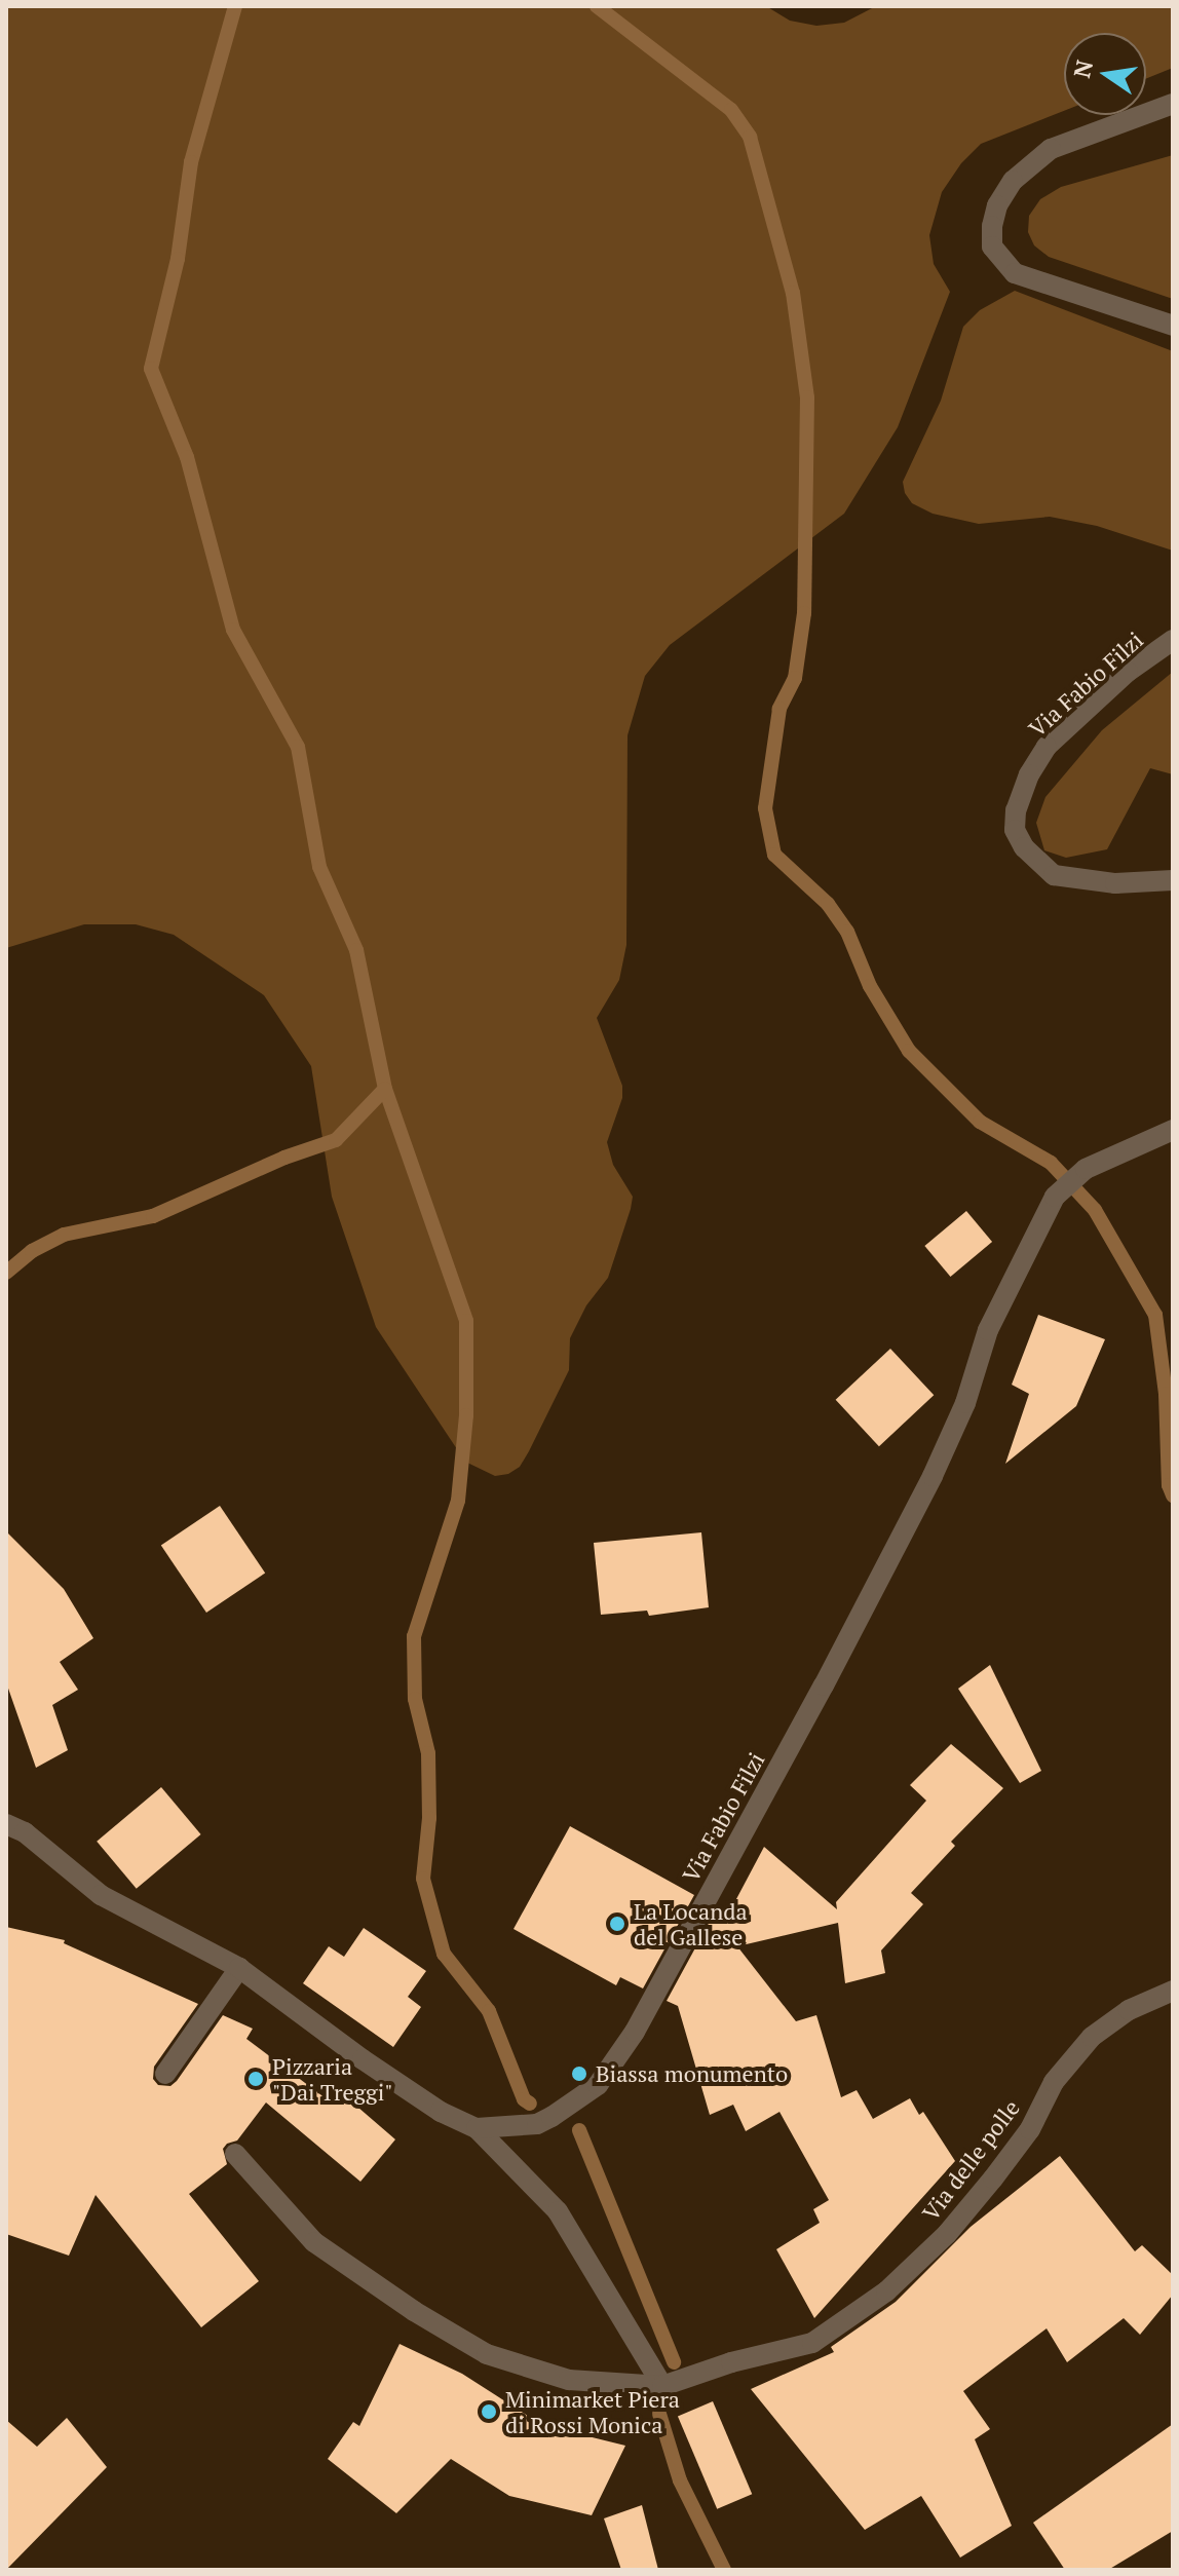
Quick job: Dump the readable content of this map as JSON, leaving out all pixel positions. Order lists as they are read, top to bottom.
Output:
{
  "streets": {
    "street": ["Via Fabio Filzi", "Via delle polle"]
  },
  "places": [
    "La Locanda del Gallese",
    "Biassa monumento",
    "Pizzaria \"Dai Treggi\"",
    "Minimarket Piera di Rossi Monica"
  ],
  "north": "left"
}
